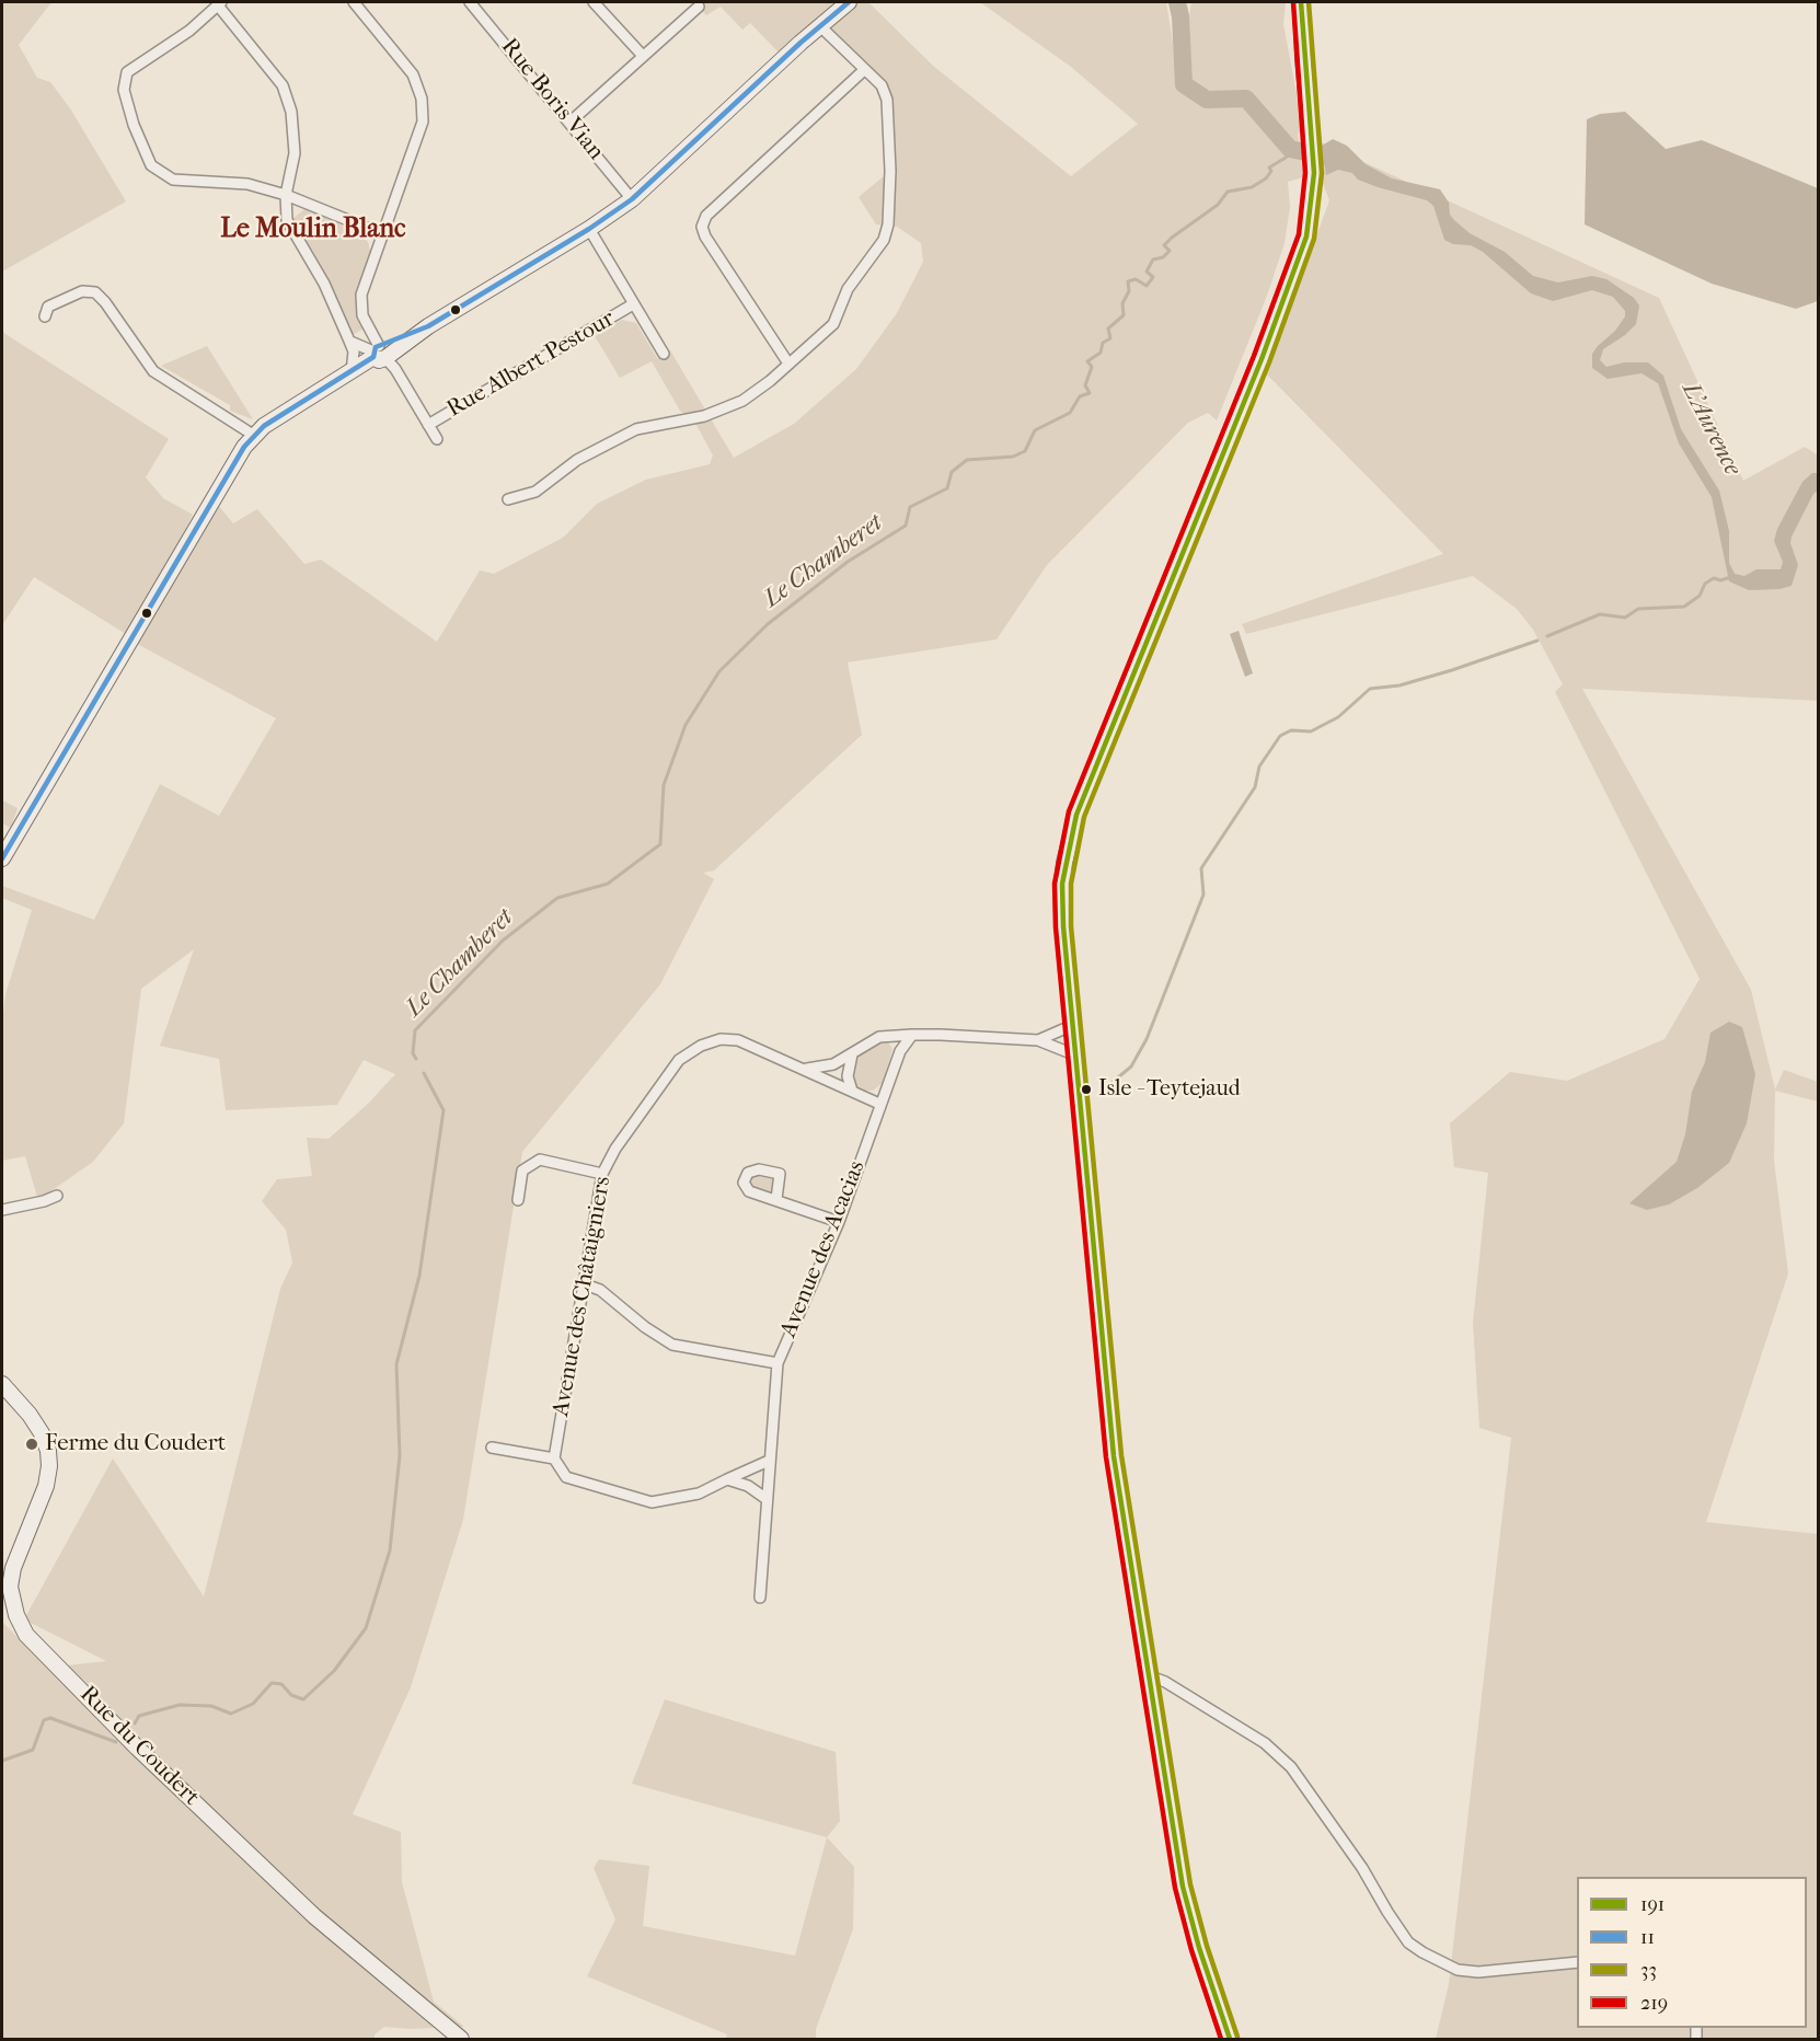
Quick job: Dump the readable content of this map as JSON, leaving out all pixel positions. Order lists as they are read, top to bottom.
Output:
{
  "streets": {
    "main road": ["Rue du Coudert"],
    "street": [
      "Rue Boris Vian",
      "Rue Albert Pestour",
      "Avenue des Acacias",
      "Avenue des Châtaigniers"
    ]
  },
  "crossings": [
    ["Avenue des Acacias", "Avenue des Châtaigniers"]
  ],
  "districts": ["Le Moulin Blanc"],
  "water": ["L'Aurence", "Le Chamberet"],
  "places": ["Isle - Teytejaud", "Ferme du Coudert"],
  "lines": [
    "transit line 191",
    "transit line 11",
    "transit line 33",
    "transit line 219"
  ],
  "legend": [
    "191",
    "11",
    "33",
    "219"
  ]
}
